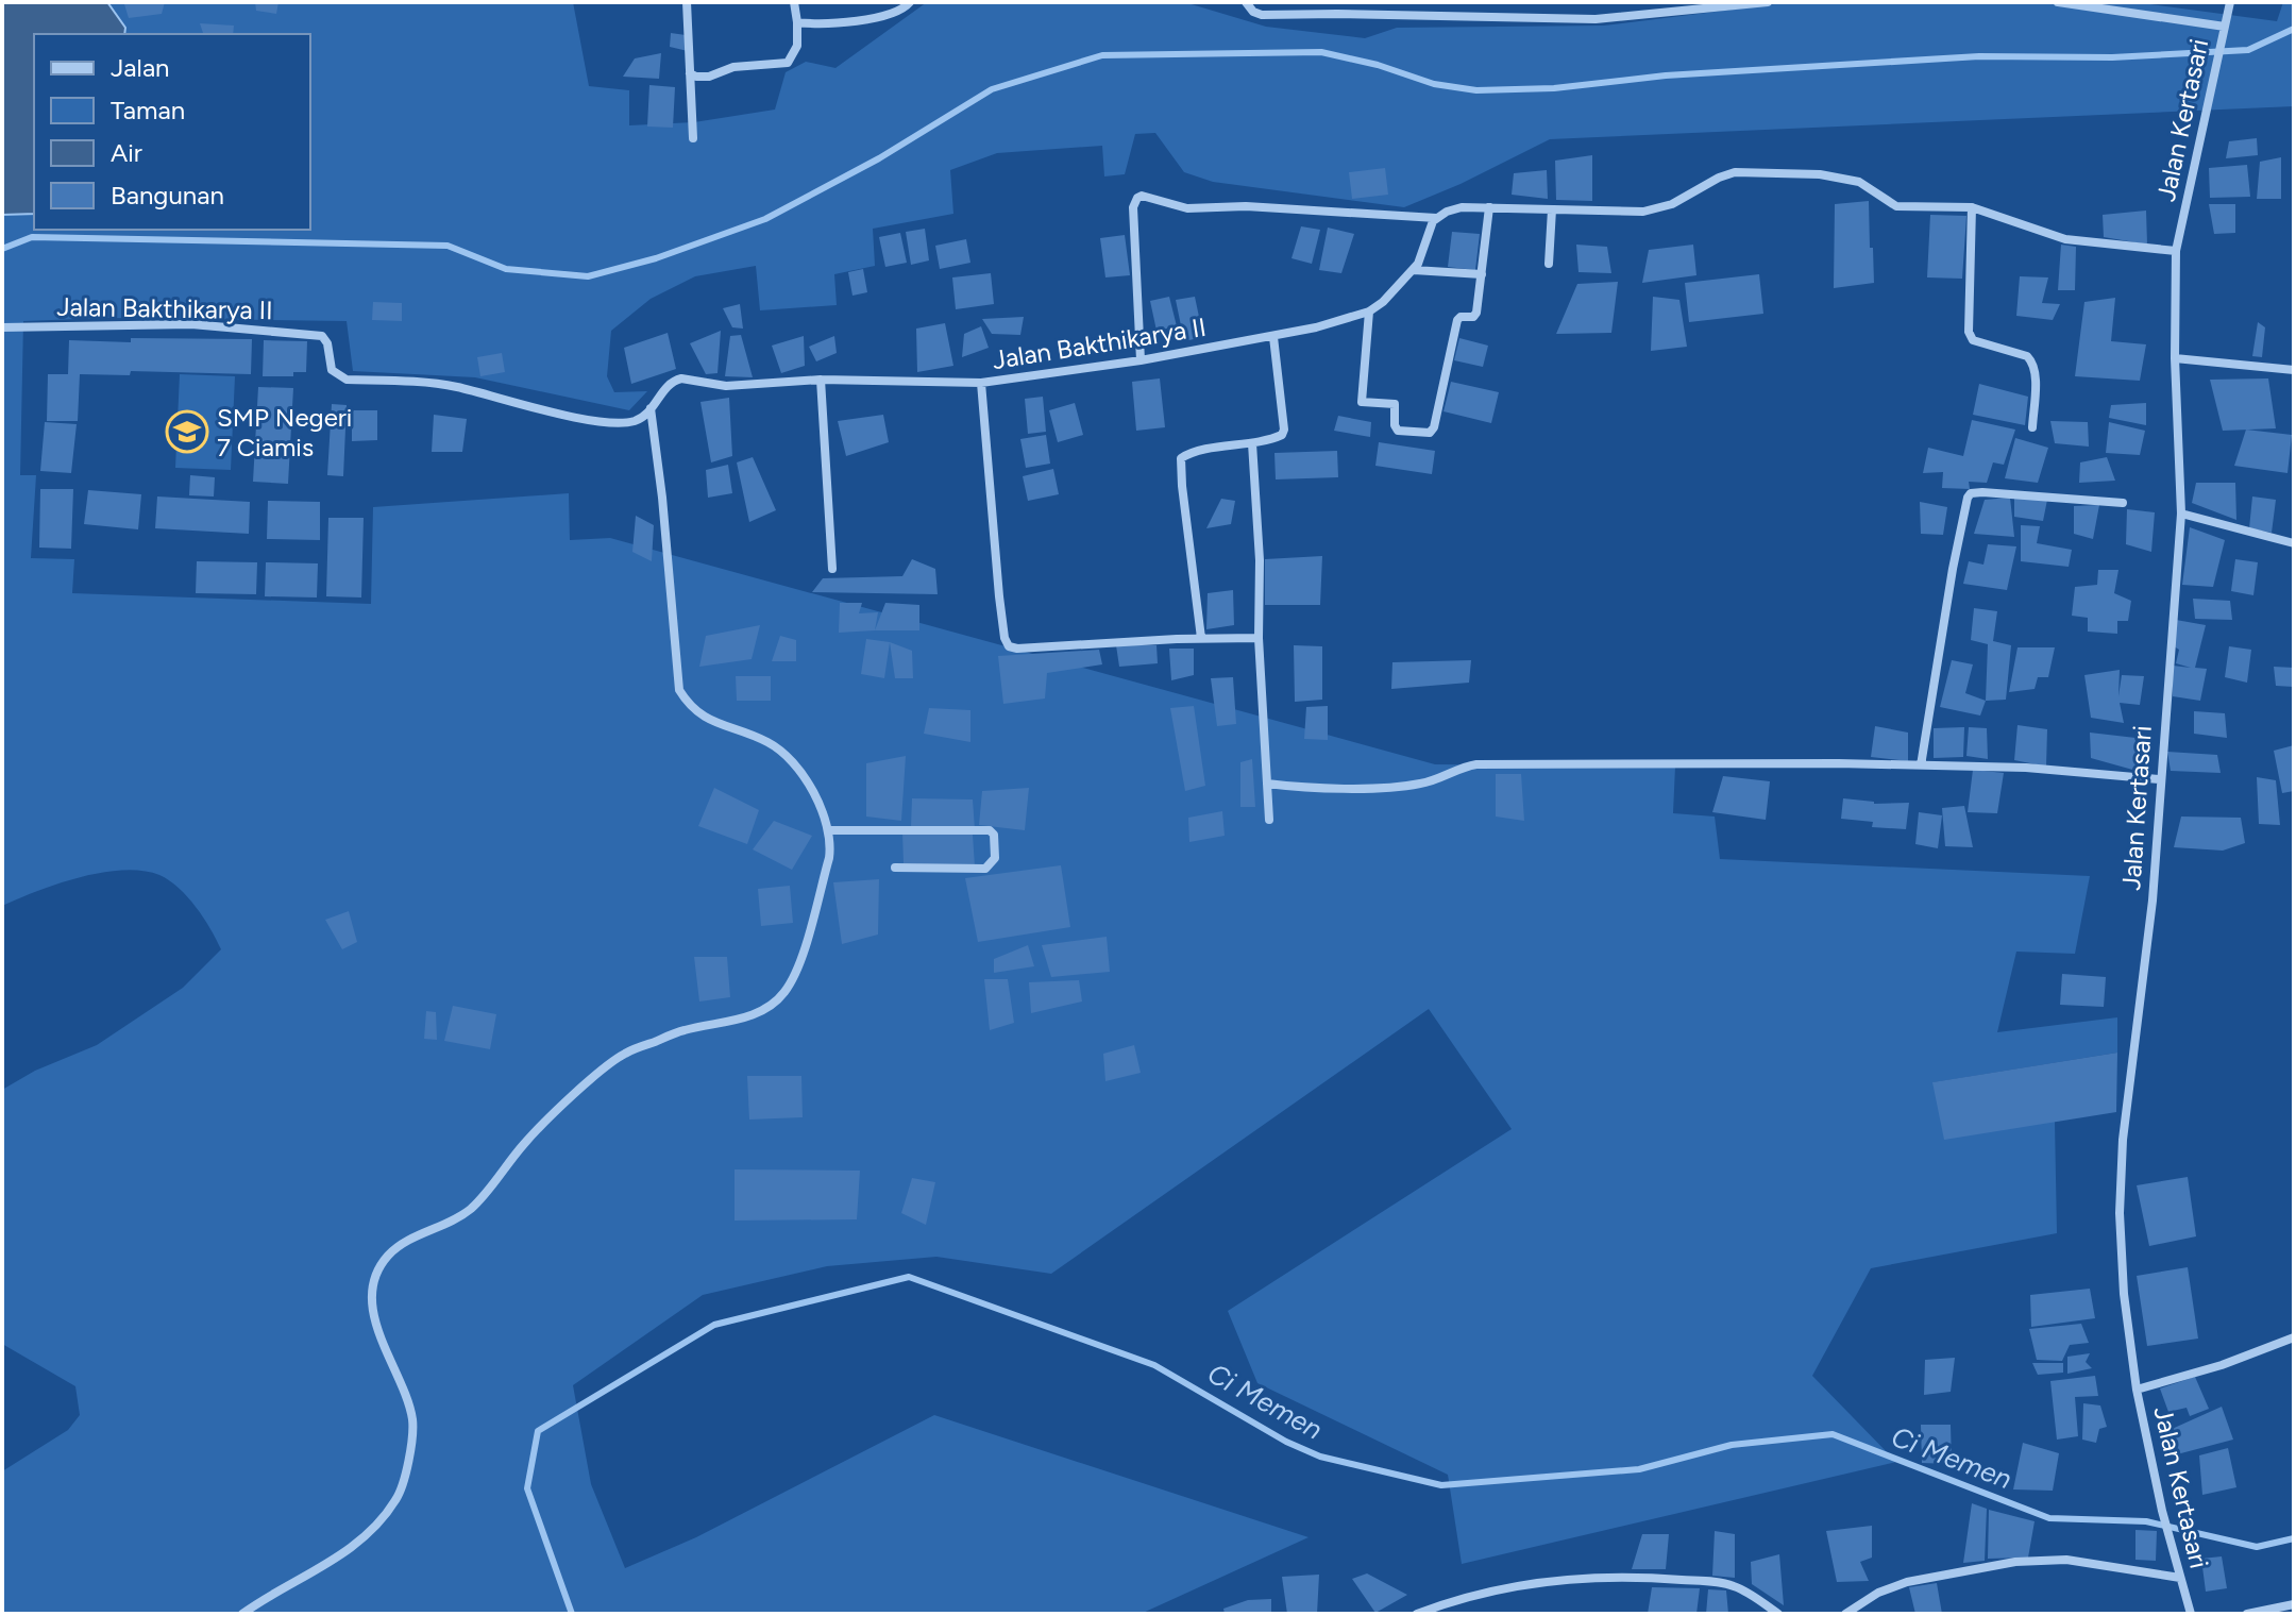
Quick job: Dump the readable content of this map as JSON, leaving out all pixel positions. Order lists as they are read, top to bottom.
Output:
{
  "streets": {
    "street": ["Jalan Kertasari", "Jalan Bakthikarya II"]
  },
  "water": ["Ci Memen"],
  "places": {
    "school or university": ["SMP Negeri 7 Ciamis"]
  },
  "legend": [
    "Jalan",
    "Taman",
    "Air",
    "Bangunan"
  ]
}
